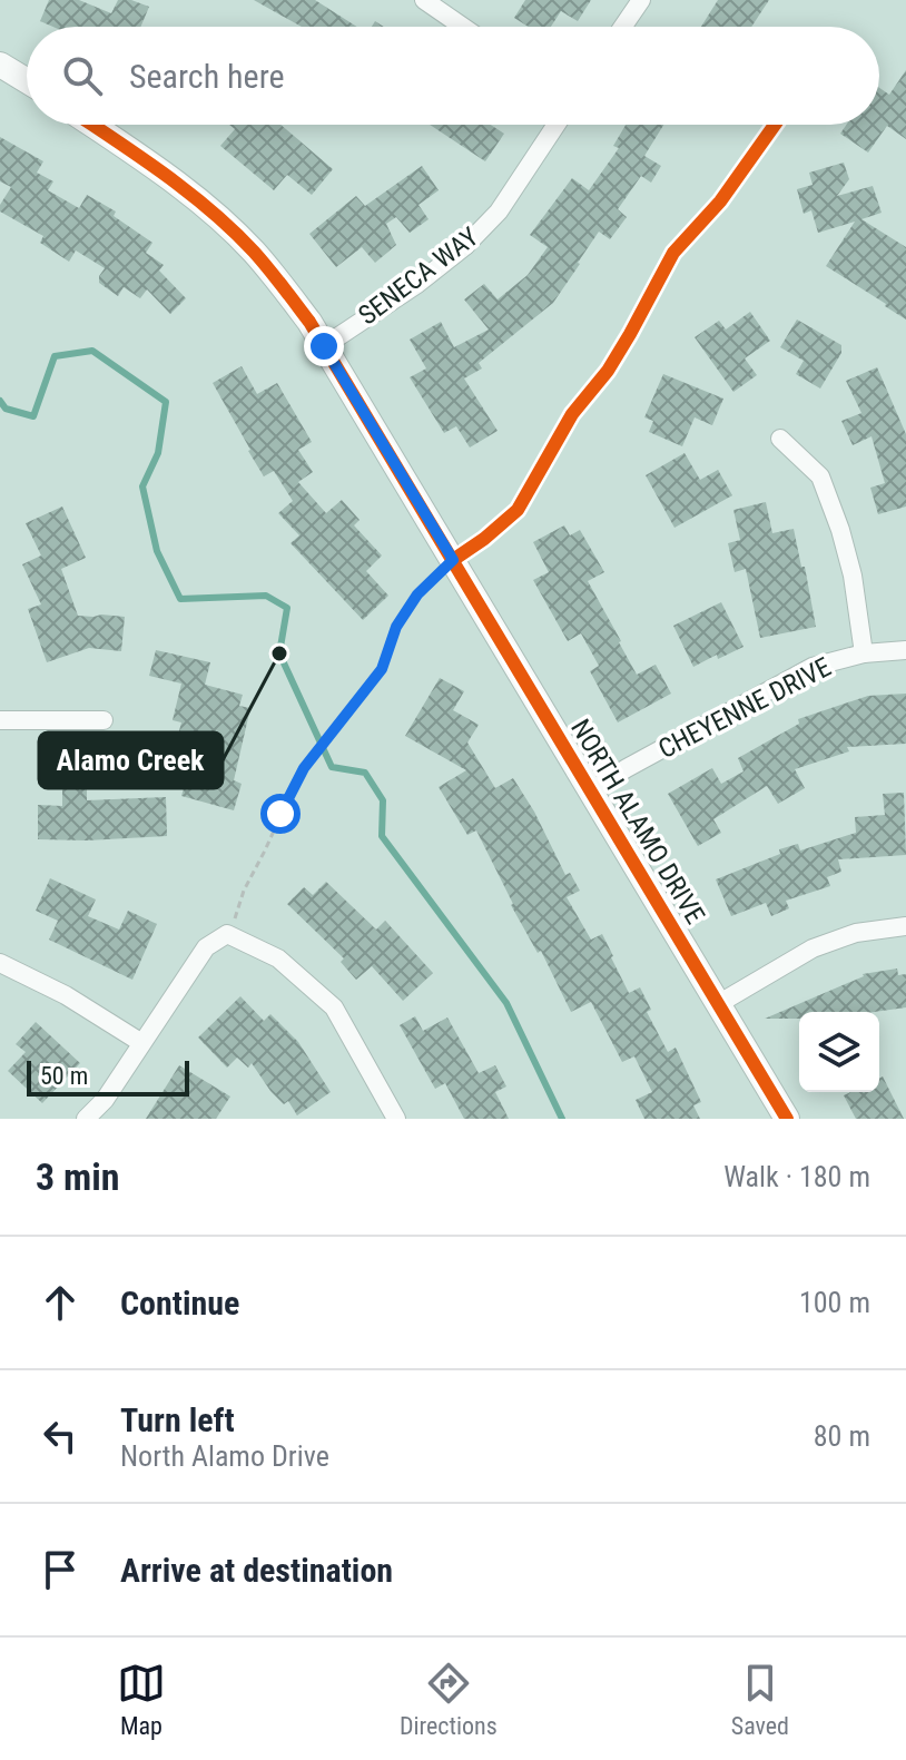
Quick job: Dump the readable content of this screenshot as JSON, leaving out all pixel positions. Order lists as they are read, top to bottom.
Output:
{
  "streets": {
    "street": ["SENECA WAY", "CHEYENNE DRIVE", "NORTH ALAMO DRIVE"]
  },
  "crossings": [
    ["SENECA WAY", "NORTH ALAMO DRIVE"],
    ["CHEYENNE DRIVE", "NORTH ALAMO DRIVE"]
  ],
  "places": ["Alamo Creek"],
  "scale_bar": "50 m",
  "page": {
    "search": "Search here",
    "scale": "50 m",
    "heading": ["3 min", "Walk · 180 m"],
    "list": [
      ["Continue", "100 m"],
      ["Turn left", "North Alamo Drive", "80 m"],
      "Arrive at destination"
    ],
    "nav": ["Map", "Directions", "Saved"]
  }
}
